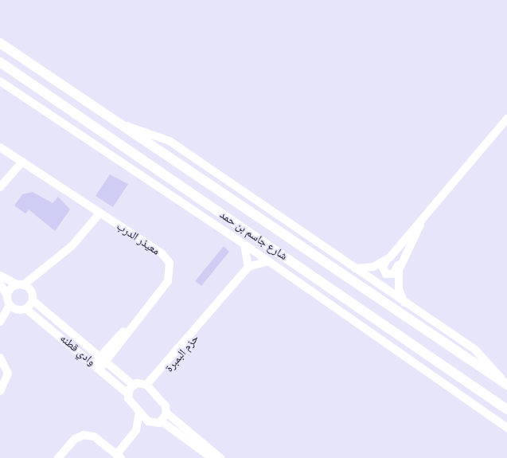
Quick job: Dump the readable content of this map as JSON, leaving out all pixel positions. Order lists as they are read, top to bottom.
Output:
{
  "streets": {
    "main road": ["شارع جاسم بن حمد"],
    "street": ["معيذر الدرب", "وادي قطنه", "حزم البمبرة"]
  },
  "crossings": [
    ["معيذر الدرب", "وادي قطنه"]
  ]
}
